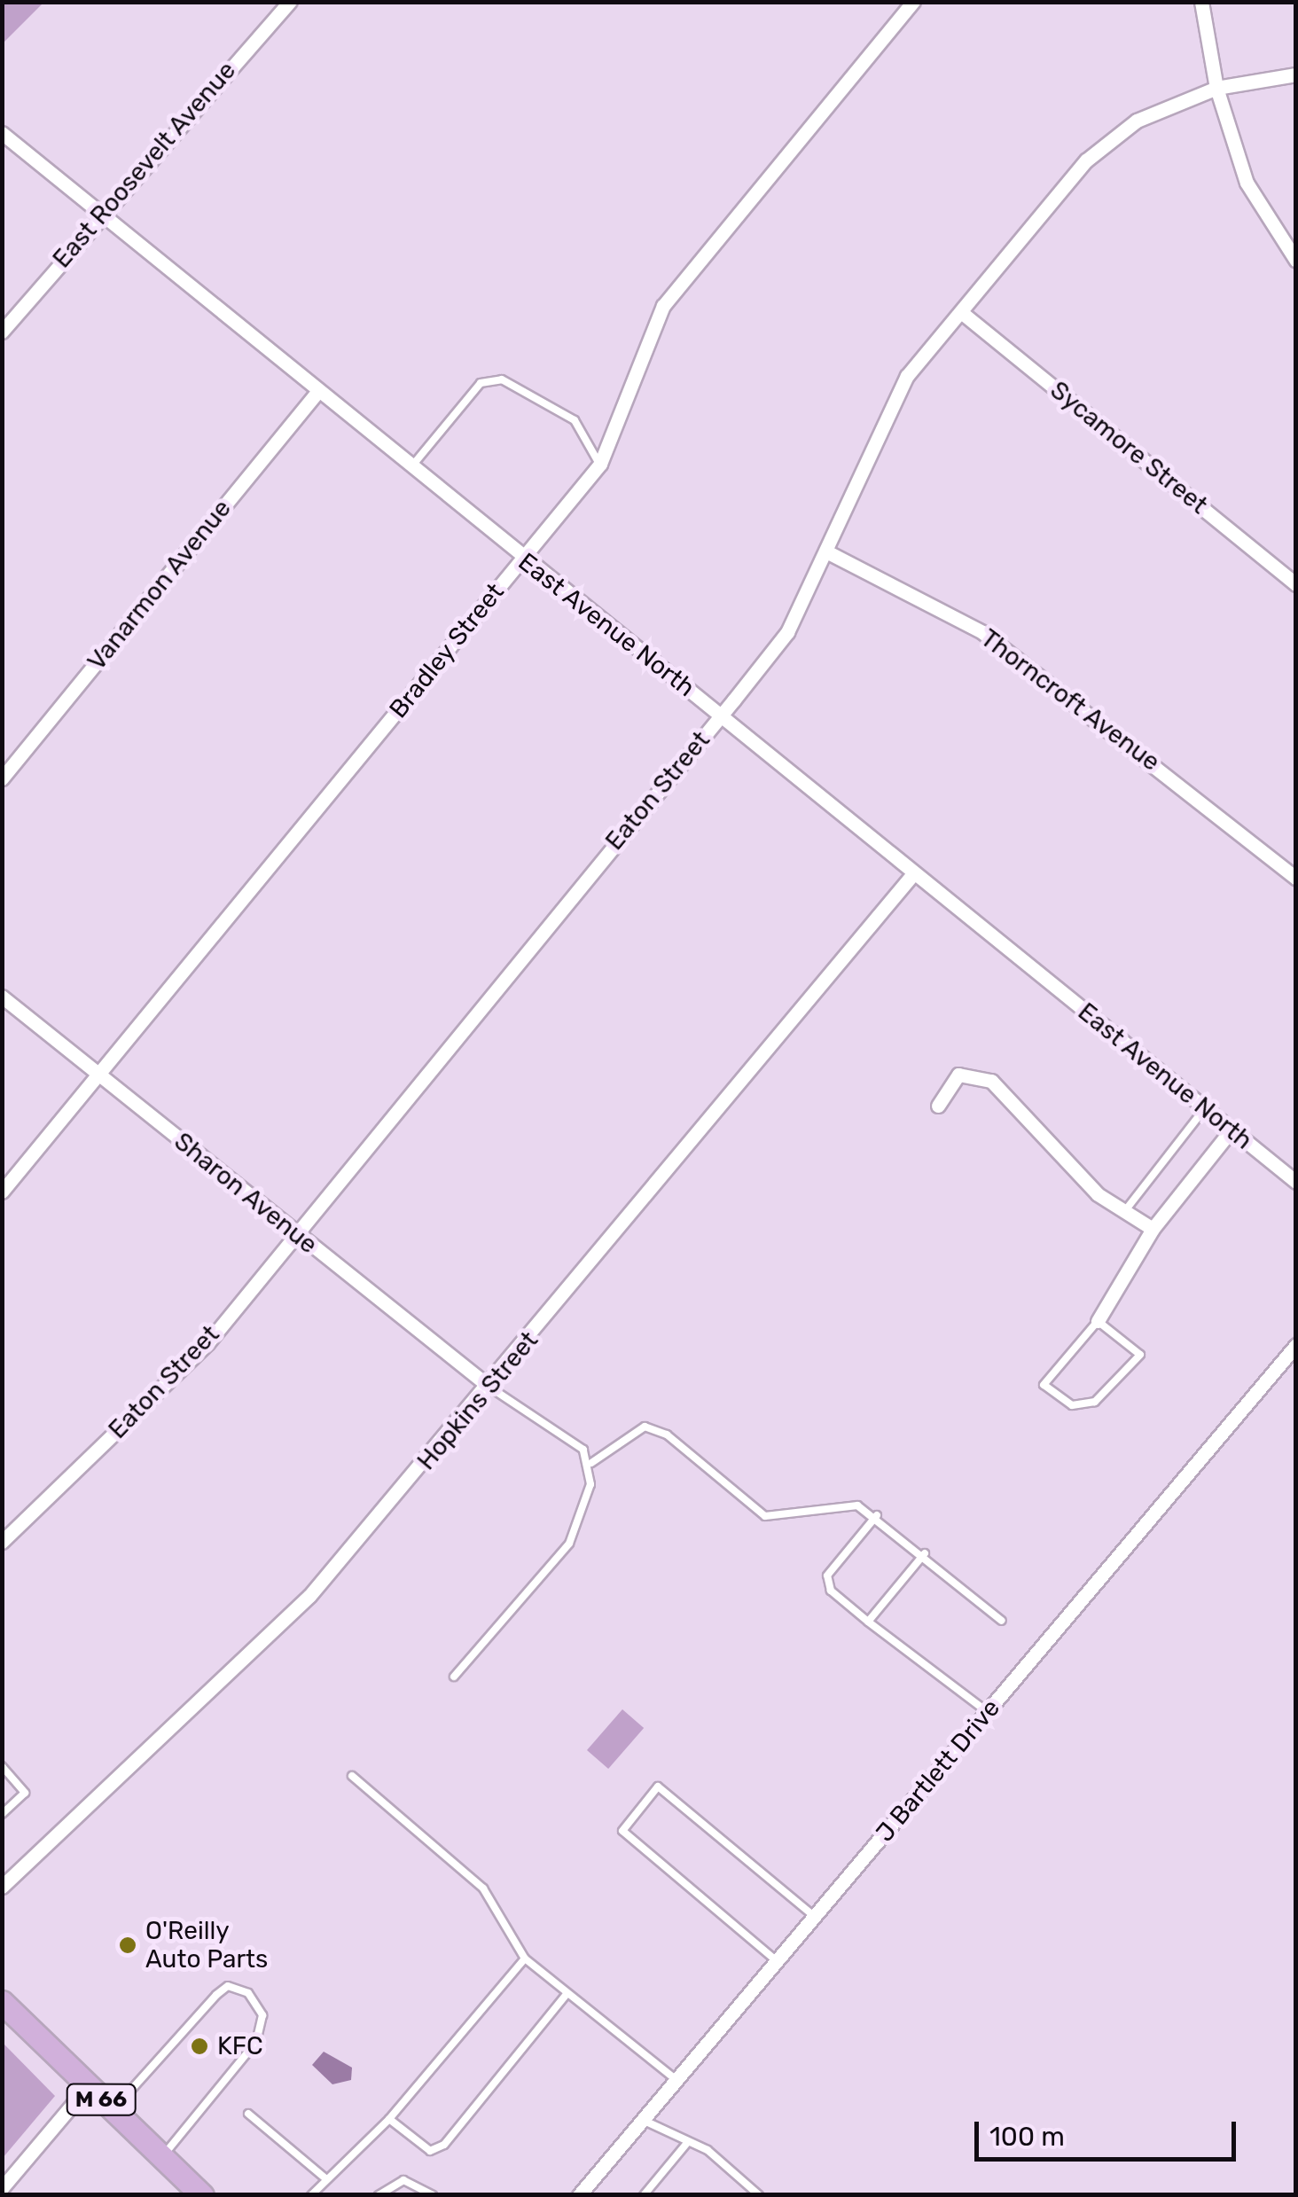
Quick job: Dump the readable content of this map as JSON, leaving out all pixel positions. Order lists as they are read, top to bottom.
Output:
{
  "streets": {
    "main road": ["M 66"],
    "street": [
      "East Roosevelt Avenue",
      "Sycamore Street",
      "Vanarmon Avenue",
      "East Avenue North",
      "Bradley Street",
      "Thorncroft Avenue",
      "Eaton Street",
      "Sharon Avenue",
      "Hopkins Street",
      "J Bartlett Drive"
    ]
  },
  "crossings": [
    ["East Roosevelt Avenue", "East Avenue North"],
    ["Sycamore Street", "Eaton Street"],
    ["Vanarmon Avenue", "East Avenue North"],
    ["East Avenue North", "Bradley Street"],
    ["East Avenue North", "Eaton Street"],
    ["East Avenue North", "Hopkins Street"],
    ["Bradley Street", "Sharon Avenue"],
    ["Thorncroft Avenue", "Eaton Street"],
    ["Eaton Street", "Sharon Avenue"],
    ["Sharon Avenue", "Hopkins Street"]
  ],
  "places": ["O'Reilly Auto Parts", "KFC"],
  "scale_bar": "100 m"
}
